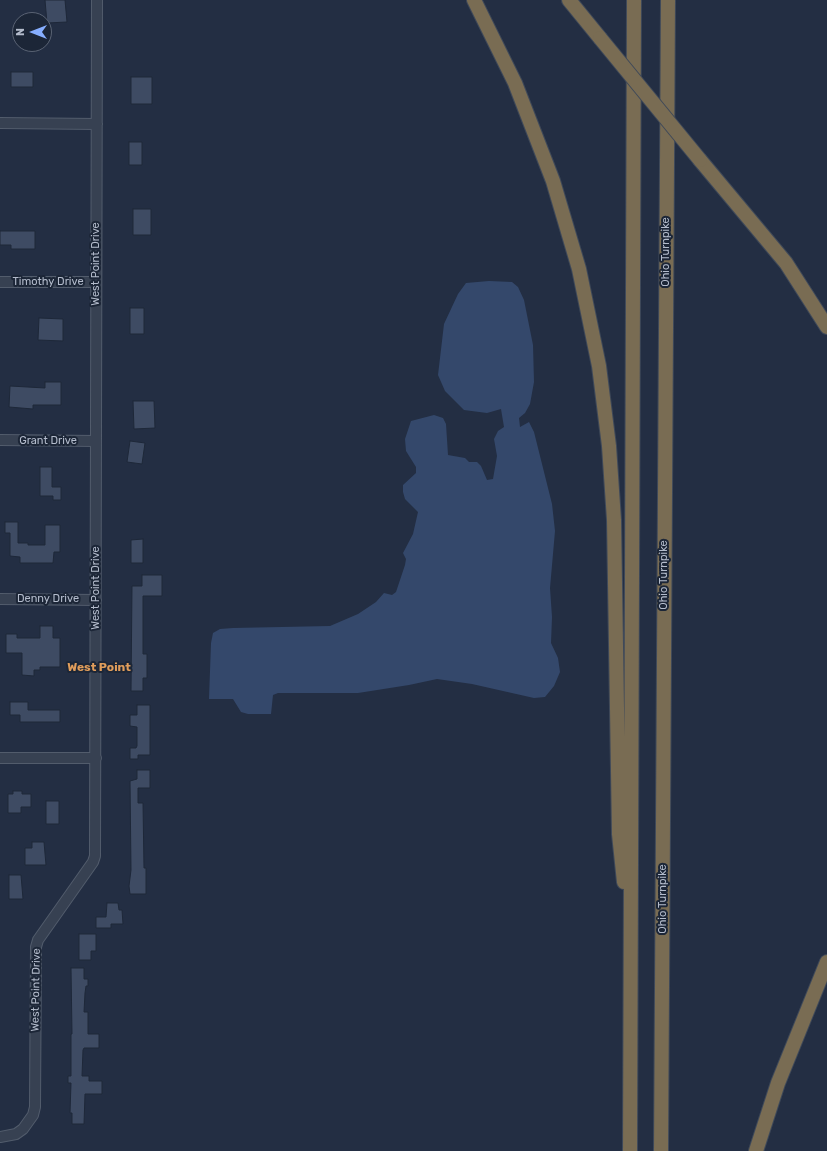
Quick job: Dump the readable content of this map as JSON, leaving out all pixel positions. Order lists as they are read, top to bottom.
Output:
{
  "streets": {
    "highway": ["Ohio Turnpike"],
    "street": [
      "West Point Drive",
      "Timothy Drive",
      "Grant Drive",
      "Denny Drive"
    ]
  },
  "crossings": [
    ["West Point Drive", "Timothy Drive"],
    ["West Point Drive", "Grant Drive"],
    ["West Point Drive", "Denny Drive"]
  ],
  "districts": ["West Point"],
  "north": "left"
}
